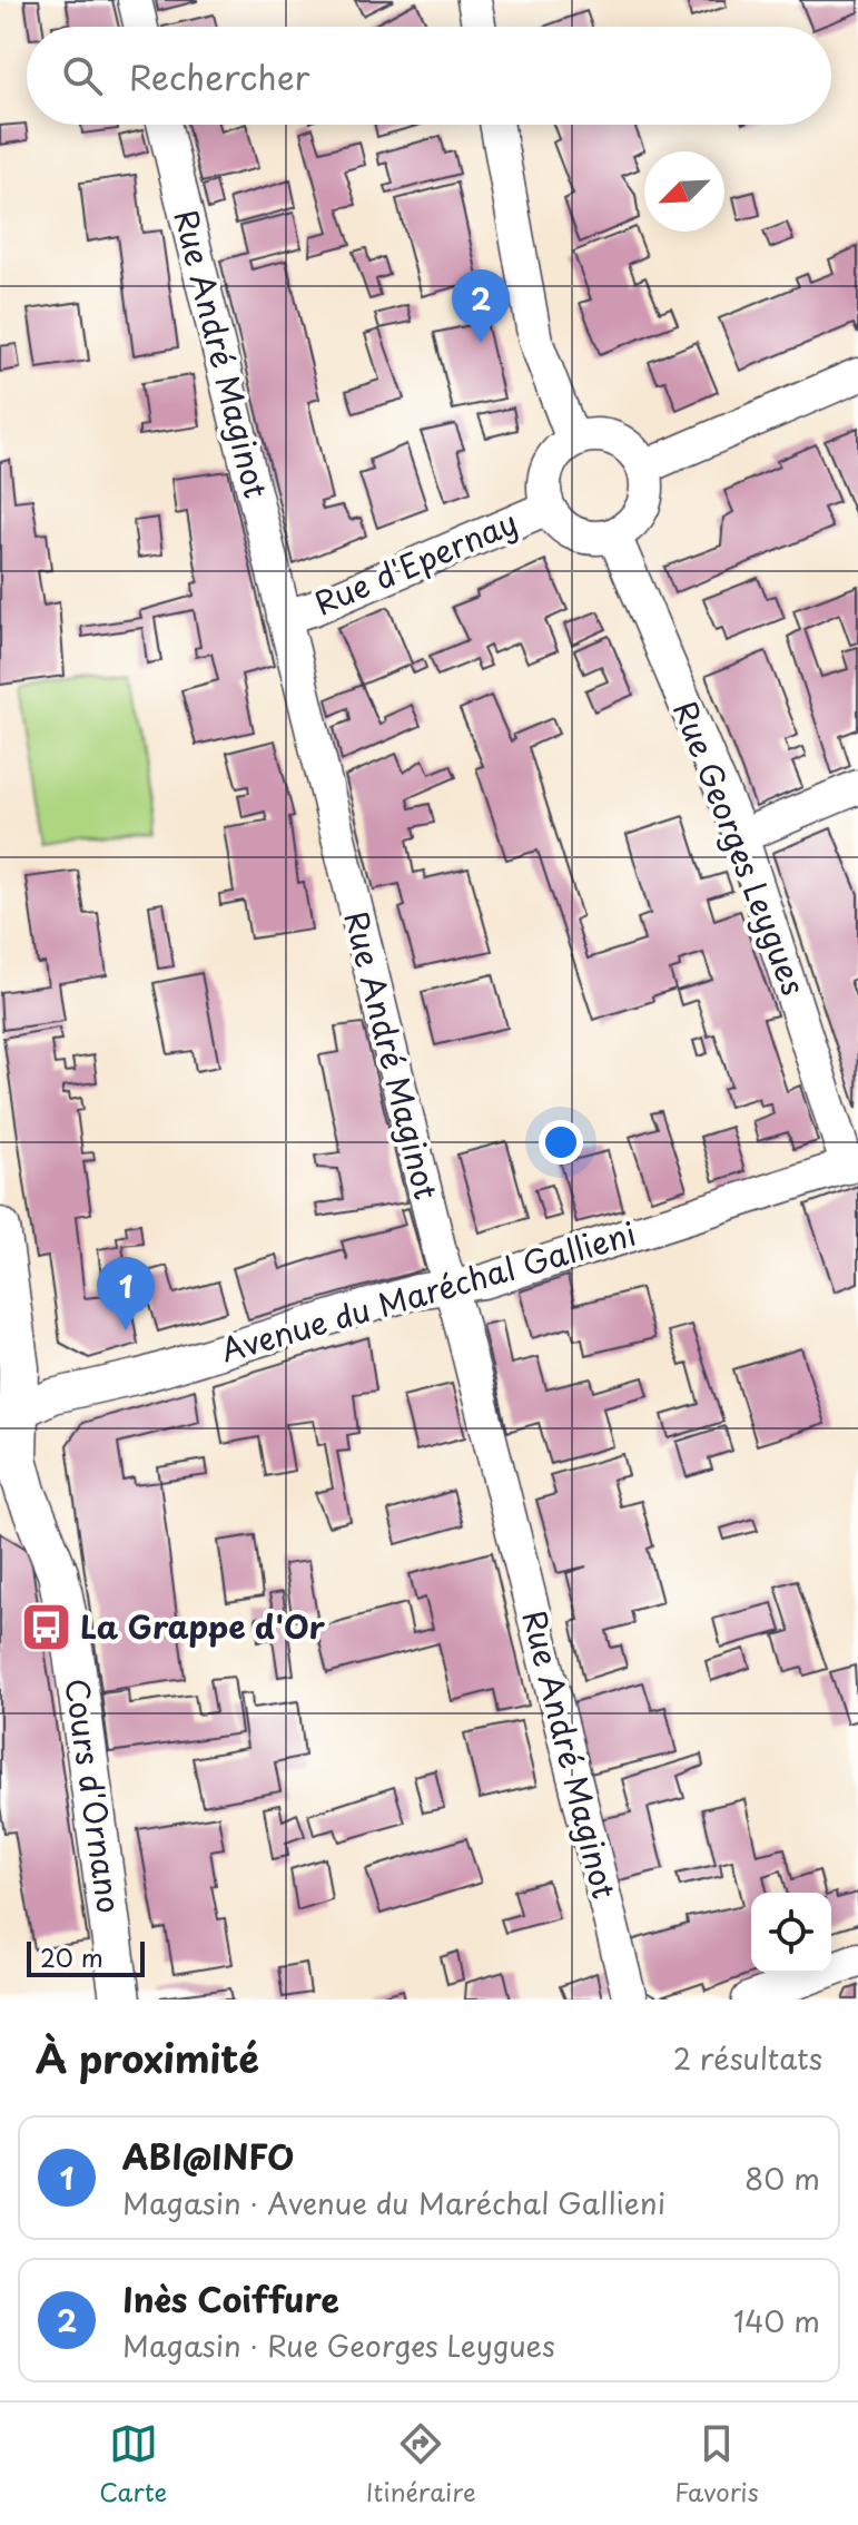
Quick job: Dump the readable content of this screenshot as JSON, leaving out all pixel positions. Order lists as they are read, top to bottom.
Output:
{
  "streets": {
    "street": [
      "Rue André Maginot",
      "Rue d'Epernay",
      "Rue Georges Leygues",
      "Avenue du Maréchal Gallieni",
      "Cours d'Ornano"
    ]
  },
  "crossings": [
    ["Rue André Maginot", "Rue d'Epernay"],
    ["Rue André Maginot", "Avenue du Maréchal Gallieni"],
    ["Rue d'Epernay", "Rue Georges Leygues"],
    ["Rue Georges Leygues", "Avenue du Maréchal Gallieni"],
    ["Avenue du Maréchal Gallieni", "Cours d'Ornano"]
  ],
  "places": {
    "bus stop": ["La Grappe d'Or"]
  },
  "scale_bar": "20 m",
  "north": "bottom left",
  "page": {
    "search": "Rechercher",
    "pins": ["2", "1"],
    "scale": "20 m",
    "heading": ["À proximité", "2 résultats"],
    "list": [
      {
        "mark": "1",
        "name": "ABI@INFO",
        "note": "Magasin · Avenue du Maréchal Gallieni",
        "value": "80 m"
      },
      {
        "mark": "2",
        "name": "Inès Coiffure",
        "note": "Magasin · Rue Georges Leygues",
        "value": "140 m"
      }
    ],
    "nav": ["Carte", "Itinéraire", "Favoris"]
  }
}
